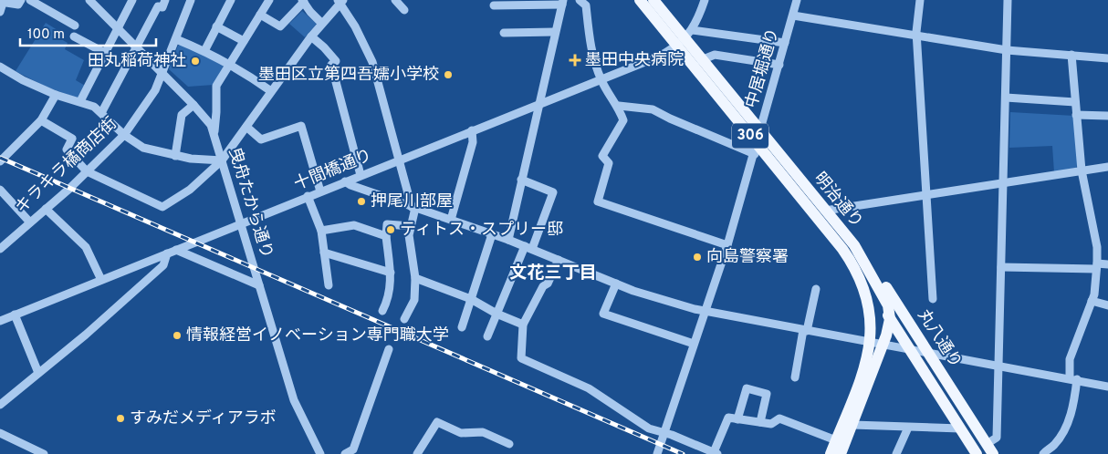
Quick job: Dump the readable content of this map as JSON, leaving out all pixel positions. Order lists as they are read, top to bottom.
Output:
{
  "streets": {
    "main road": ["306", "明治通り", "丸八通り"],
    "street": [
      "中居堀通り",
      "キラキラ橘商店街",
      "十間橋通り",
      "曳舟たから通り"
    ]
  },
  "crossings": [
    ["中居堀通り", "明治通り"],
    ["キラキラ橘商店街", "曳舟たから通り"],
    ["十間橋通り", "明治通り"],
    ["十間橋通り", "曳舟たから通り"],
    ["明治通り", "丸八通り"]
  ],
  "districts": ["文花三丁目"],
  "places": {
    "health": ["墨田中央病院"],
    "other": [
      "田丸稲荷神社",
      "墨田区立第四吾嬬小学校",
      "押尾川部屋",
      "ティトス・スプリー邸",
      "向島警察署",
      "情報経営イノベーション専門職大学",
      "すみだメディアラボ"
    ]
  },
  "scale_bar": "100 m"
}
